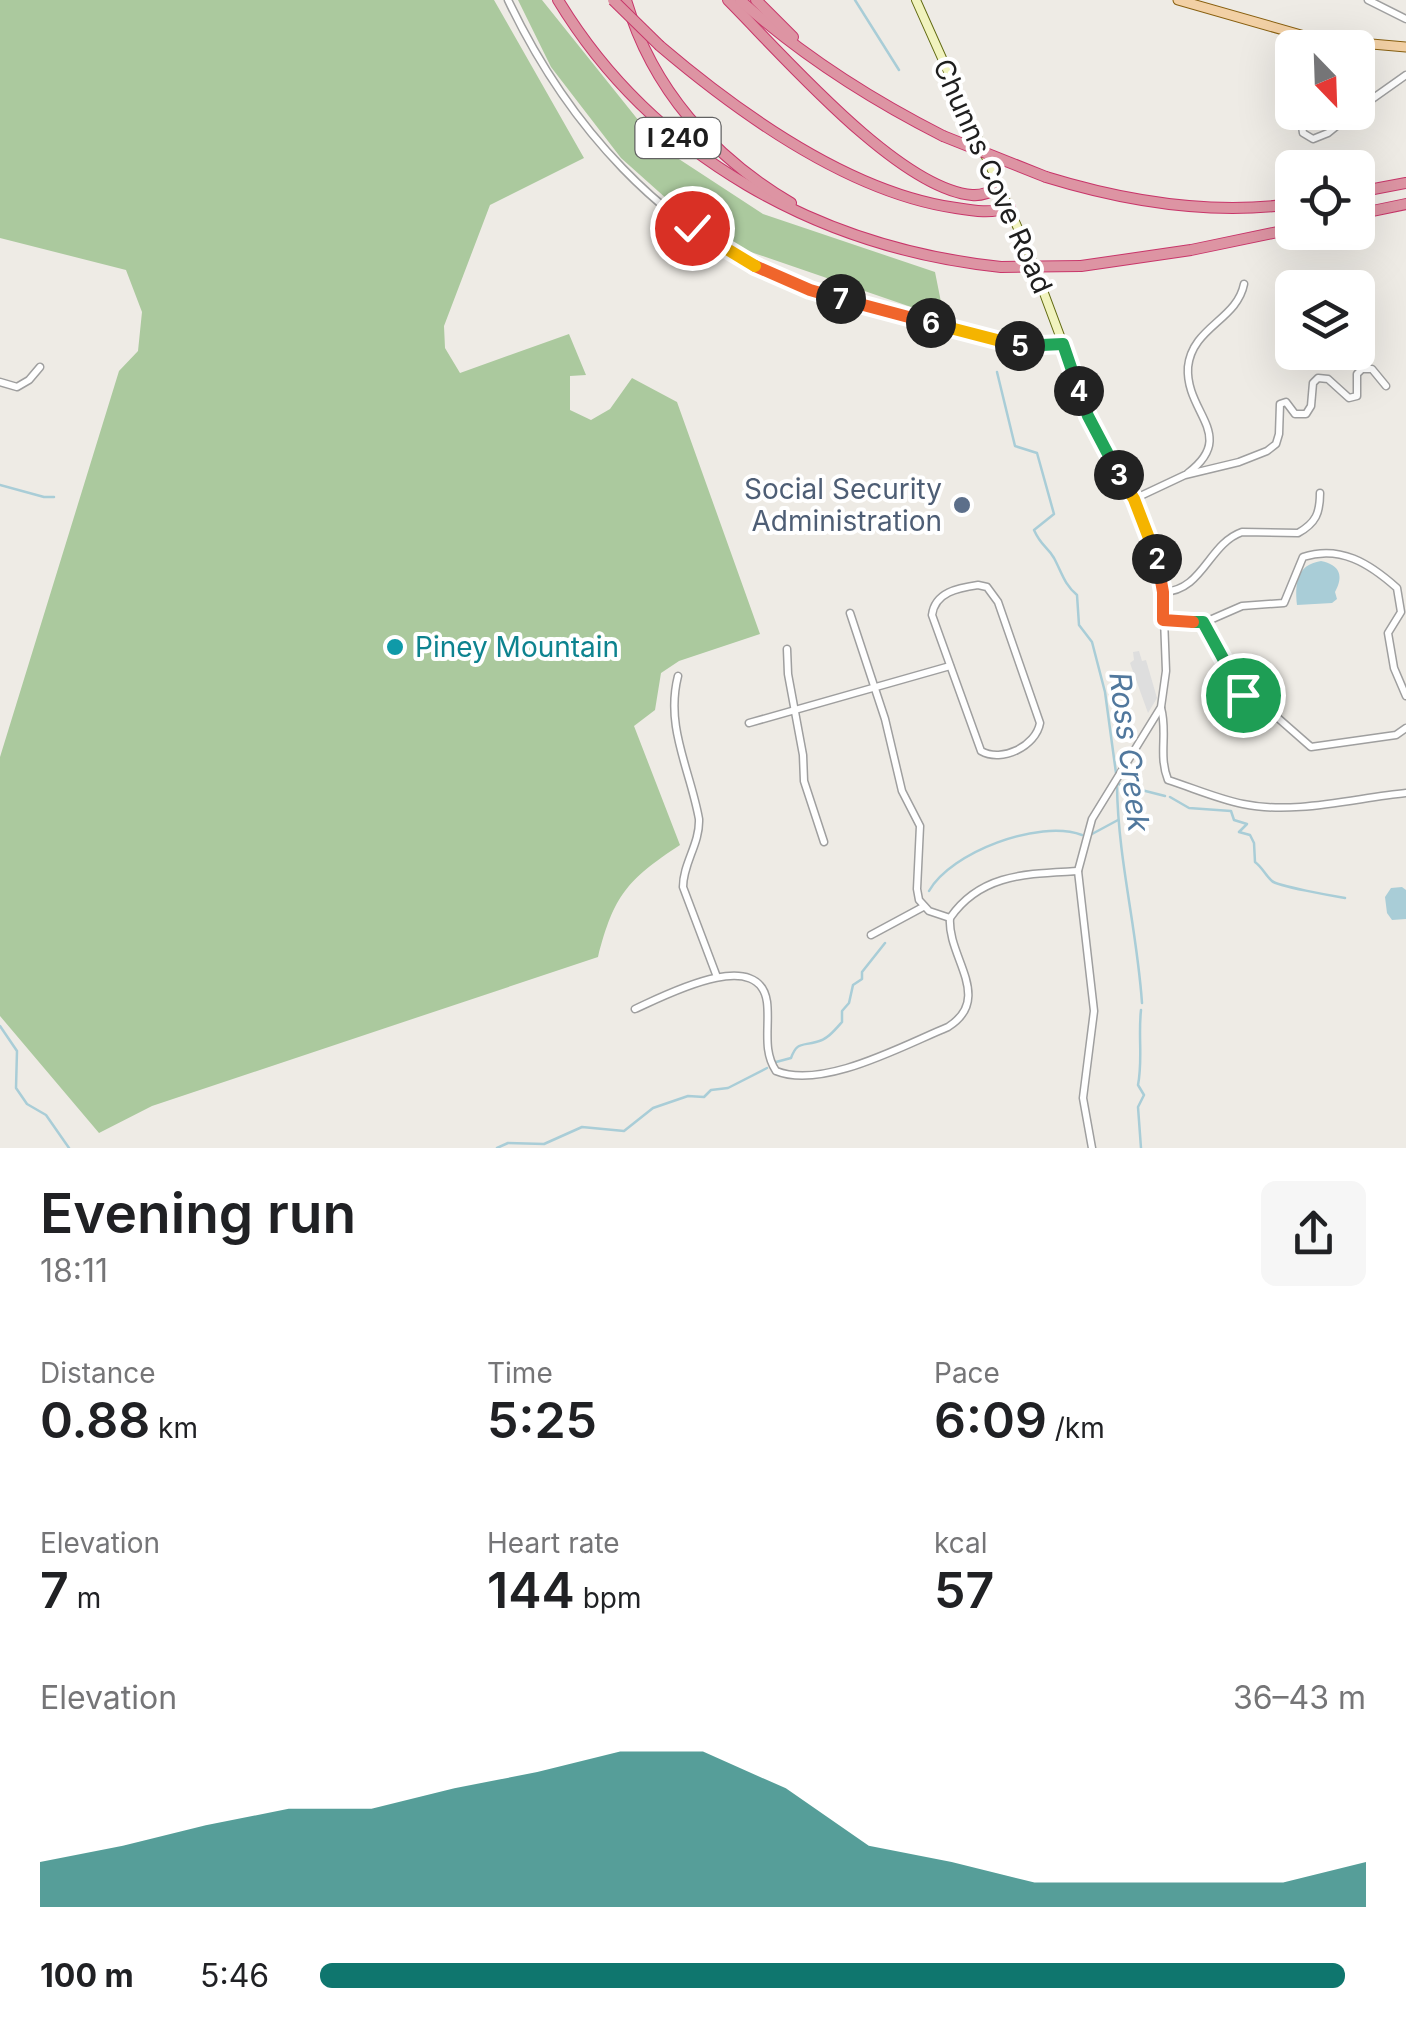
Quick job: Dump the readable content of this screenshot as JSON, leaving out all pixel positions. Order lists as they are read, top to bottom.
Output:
{
  "streets": {
    "highway": ["I 240"],
    "main road": ["Chunns Cove Road"]
  },
  "water": ["Ross Creek"],
  "places": ["Social Security Administration", "Piney Mountain"],
  "north": "bottom right",
  "page": {
    "pins": [
      "7",
      "6",
      "5",
      "4",
      "3",
      "2"
    ],
    "heading": ["Evening run", "18:11"],
    "stats": [
      ["Distance", "0.88 km"],
      ["Time", "5:25"],
      ["Pace", "6:09 /km"],
      ["Elevation", "7 m"],
      ["Heart rate", "144 bpm"],
      ["kcal", "57"]
    ],
    "chart": ["Elevation", "36–43 m"],
    "list": [
      {
        "name": "100 m",
        "note": "5:46"
      }
    ]
  }
}
